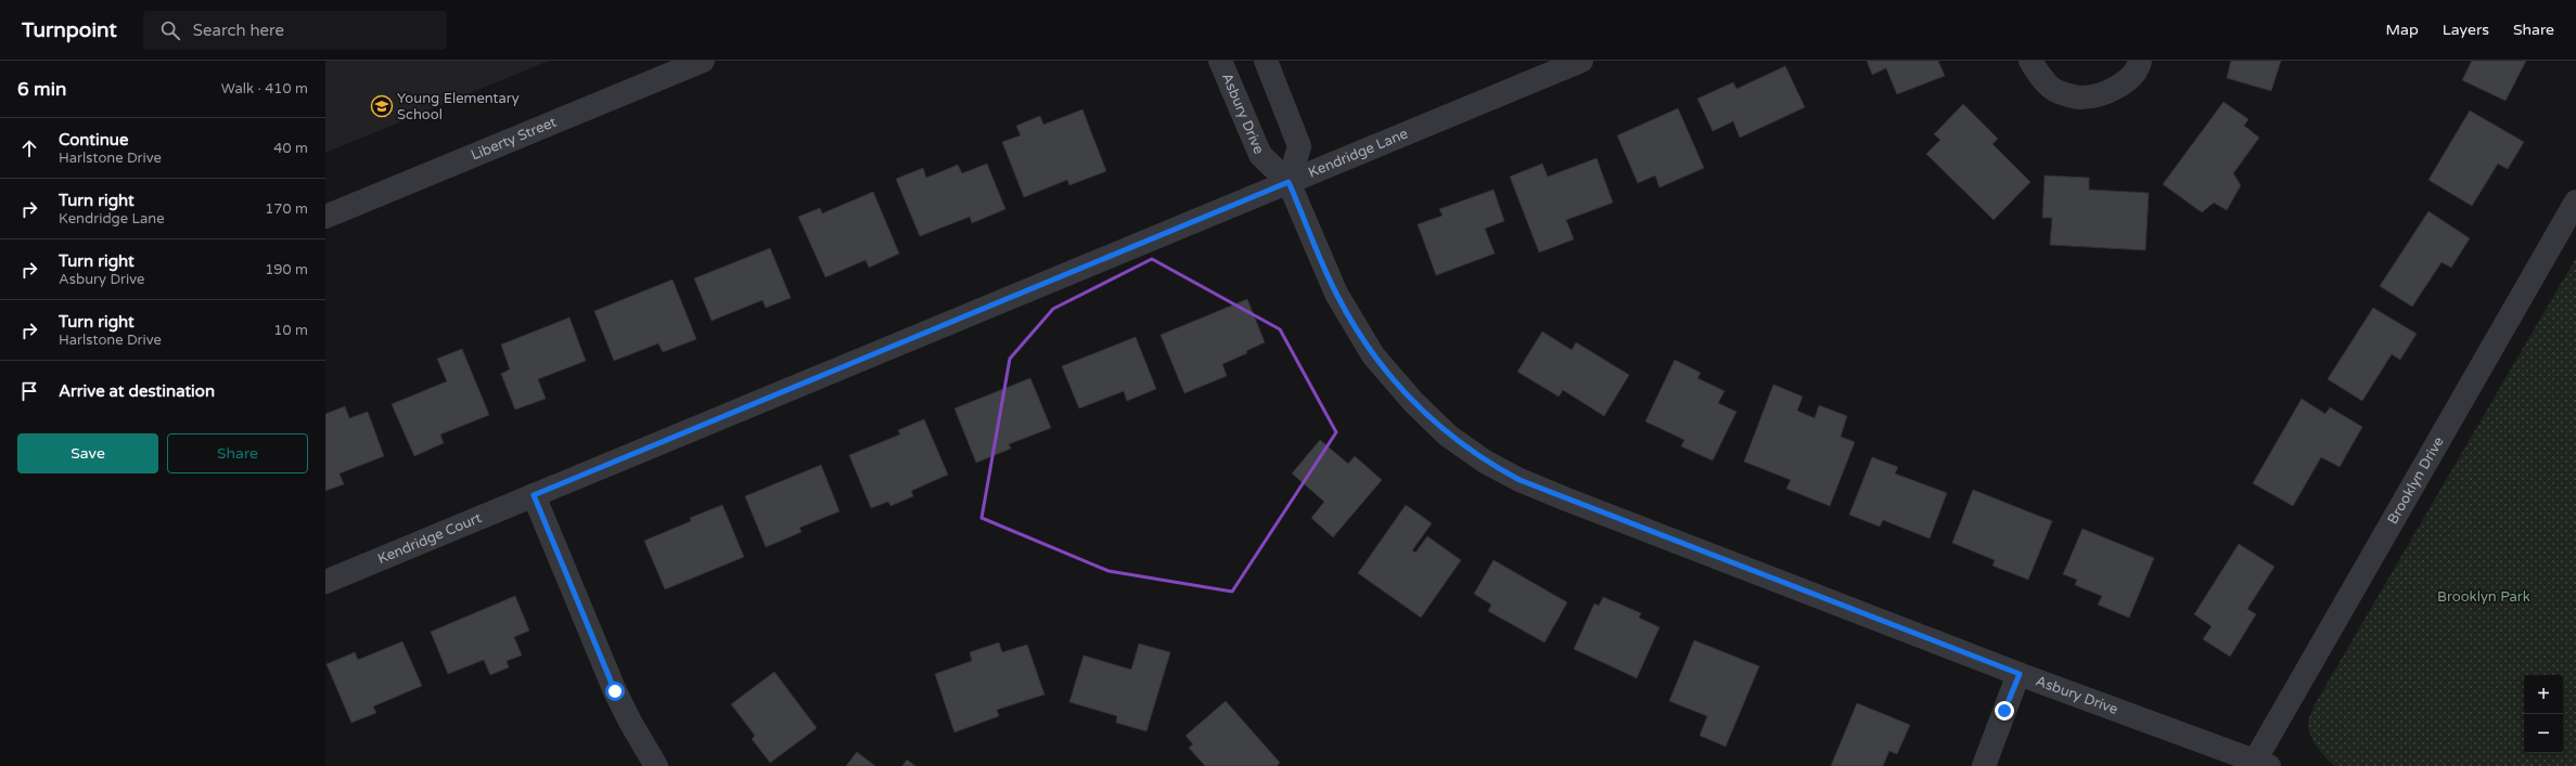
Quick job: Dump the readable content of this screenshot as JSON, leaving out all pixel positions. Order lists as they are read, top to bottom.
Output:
{
  "streets": {
    "street": [
      "Asbury Drive",
      "Liberty Street",
      "Kendridge Lane",
      "Brooklyn Drive",
      "Kendridge Court"
    ]
  },
  "crossings": [
    ["Asbury Drive", "Kendridge Lane"],
    ["Asbury Drive", "Brooklyn Drive"],
    ["Kendridge Lane", "Kendridge Court"]
  ],
  "parks": ["Brooklyn Park"],
  "places": {
    "school or university": ["Young Elementary School"]
  },
  "page": {
    "header": "Turnpoint",
    "search": "Search here",
    "nav": ["Map", "Layers", "Share"],
    "heading": ["6 min", "Walk · 410 m"],
    "list": [
      ["Continue", "Harlstone Drive", "40 m"],
      ["Turn right", "Kendridge Lane", "170 m"],
      ["Turn right", "Asbury Drive", "190 m"],
      ["Turn right", "Harlstone Drive", "10 m"],
      "Arrive at destination"
    ],
    "buttons": ["Save", "Share"],
    "map_buttons": ["+", "−"]
  }
}
